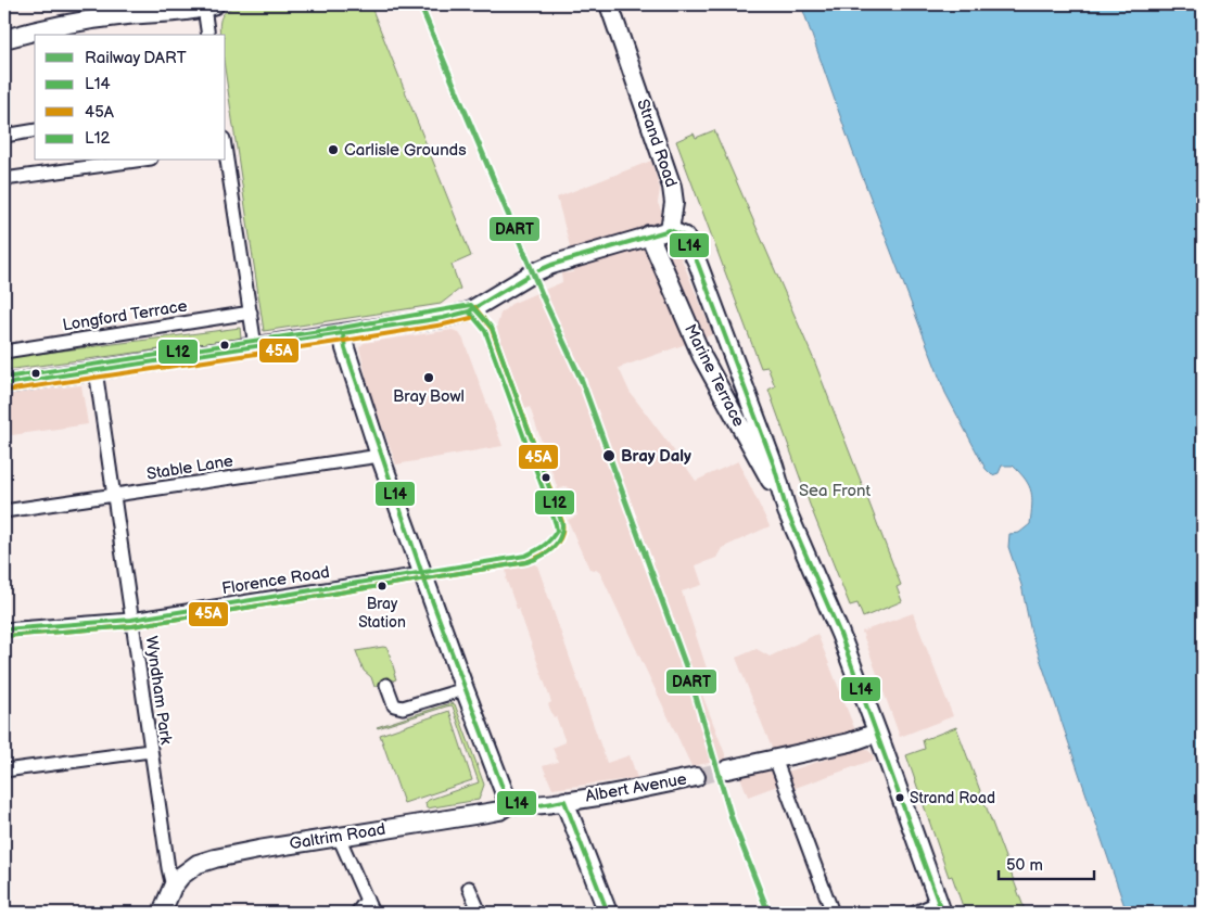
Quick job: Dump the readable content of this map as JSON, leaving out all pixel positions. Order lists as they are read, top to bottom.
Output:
{
  "streets": {
    "street": [
      "Strand Road",
      "Longford Terrace",
      "Marine Terrace",
      "Stable Lane",
      "Florence Road",
      "Wyndham Park",
      "Albert Avenue",
      "Galtrim Road"
    ]
  },
  "crossings": [
    ["Stable Lane", "Wyndham Park"],
    ["Florence Road", "Wyndham Park"],
    ["Wyndham Park", "Galtrim Road"],
    ["Albert Avenue", "Galtrim Road"]
  ],
  "parks": ["Sea Front"],
  "places": [
    "Carlisle Grounds",
    "Bray Bowl",
    "Bray Daly",
    "Bray Station",
    "Strand Road"
  ],
  "lines": [
    "rail line DART",
    "transit line L14",
    "transit line L12",
    "transit line 45A"
  ],
  "legend": [
    "Railway DART",
    "L14",
    "45A",
    "L12"
  ],
  "scale_bar": "50 m"
}
